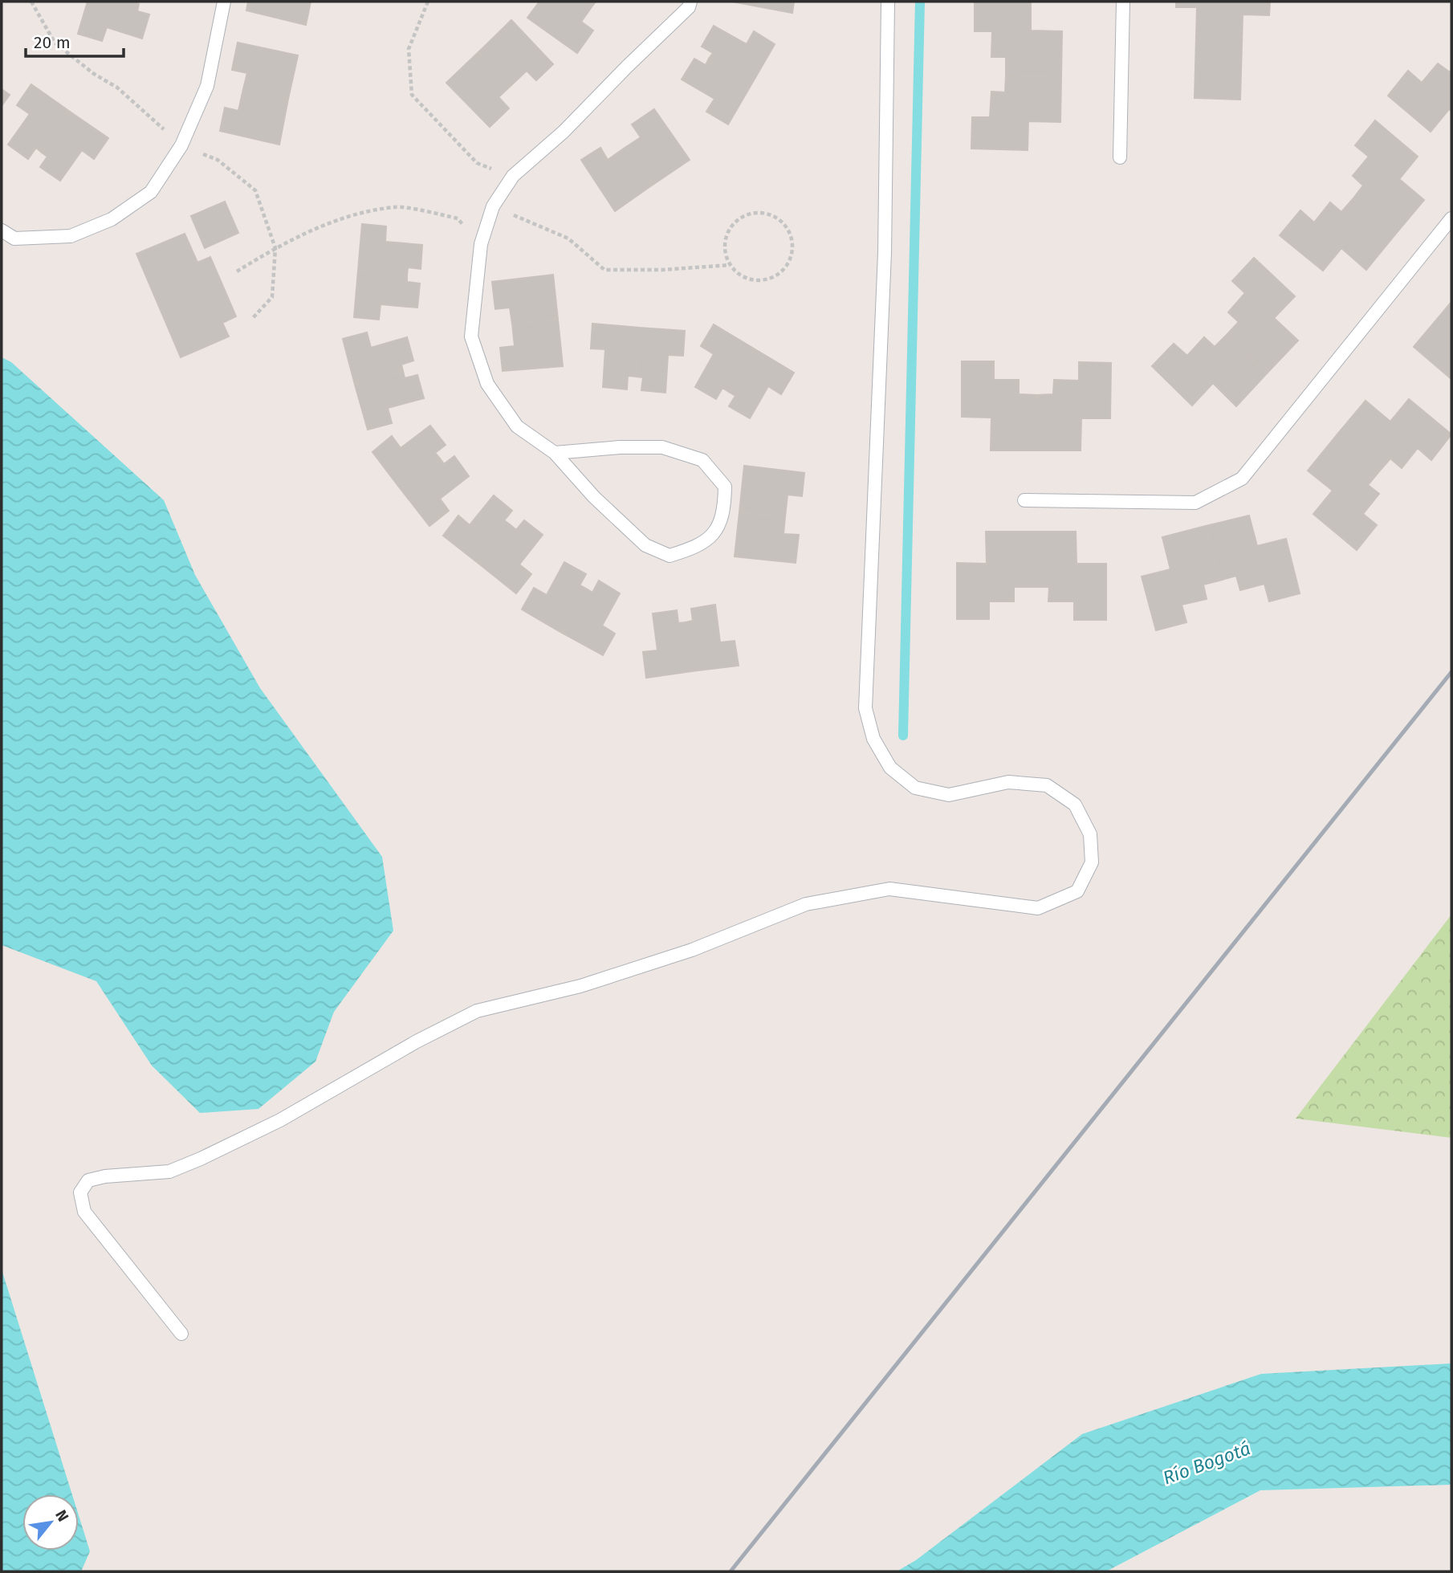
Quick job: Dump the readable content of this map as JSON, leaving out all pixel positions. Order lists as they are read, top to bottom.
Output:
{
  "water": ["Río Bogotá"],
  "scale_bar": "20 m",
  "north": "top right"
}
